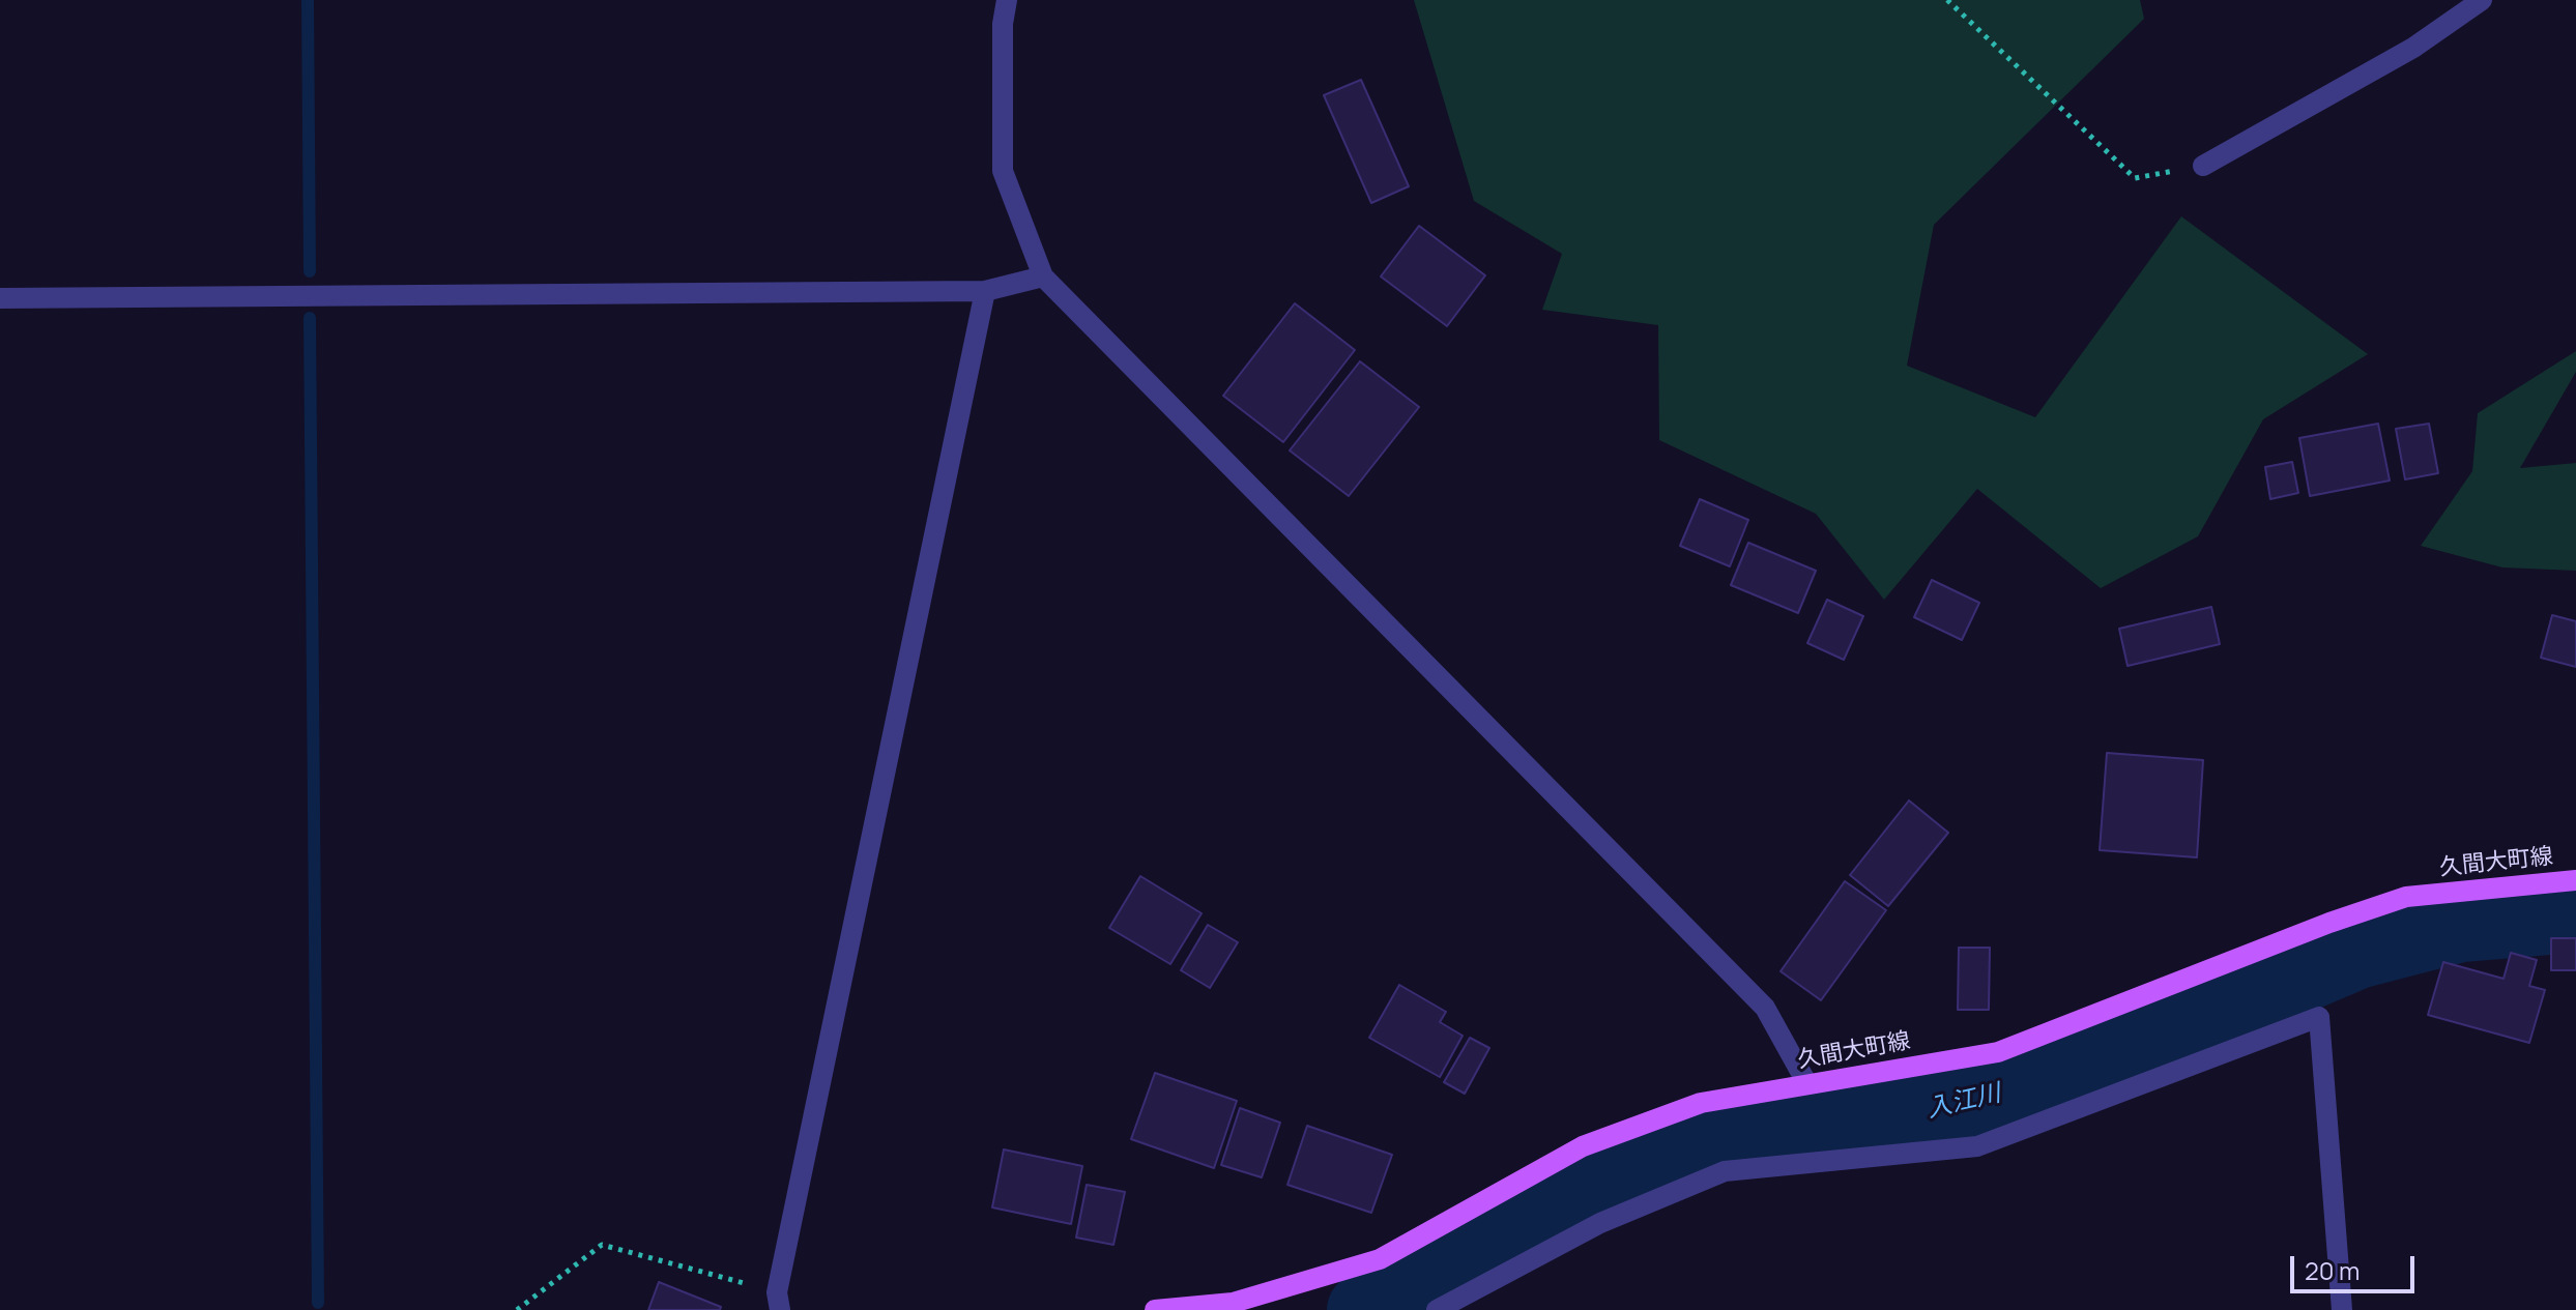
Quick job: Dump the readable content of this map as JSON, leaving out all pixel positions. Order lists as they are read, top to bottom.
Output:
{
  "streets": {
    "main road": ["久間大町線"]
  },
  "water": ["入江川"],
  "scale_bar": "20 m"
}
